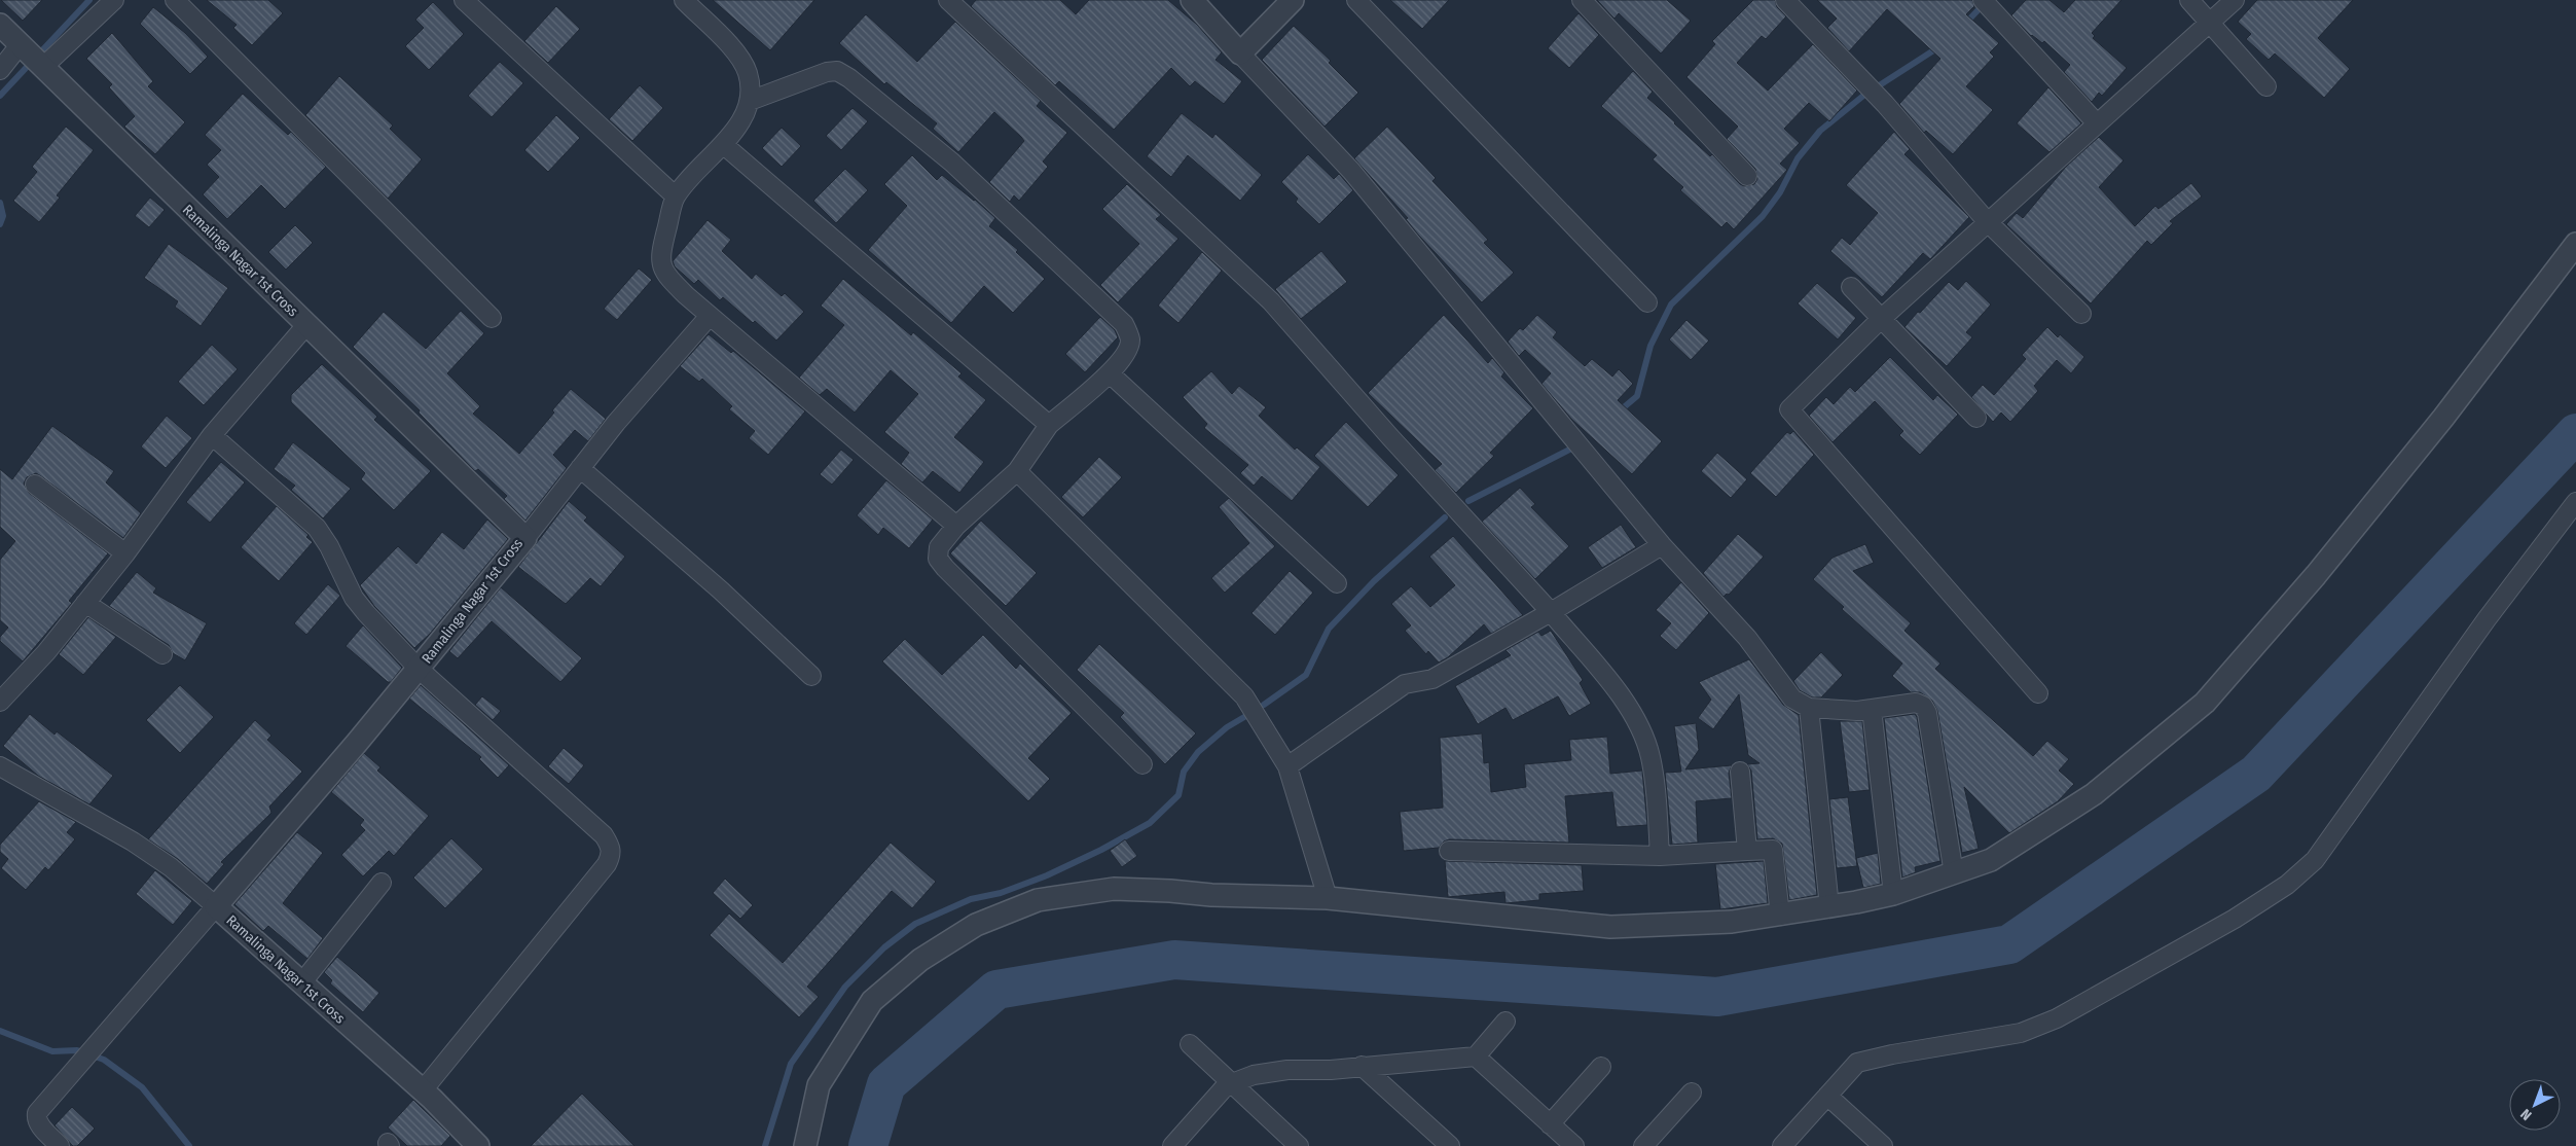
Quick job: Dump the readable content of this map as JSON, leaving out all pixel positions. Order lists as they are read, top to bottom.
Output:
{
  "streets": {
    "street": ["Ramalinga Nagar 1st Cross"]
  },
  "north": "bottom left"
}
